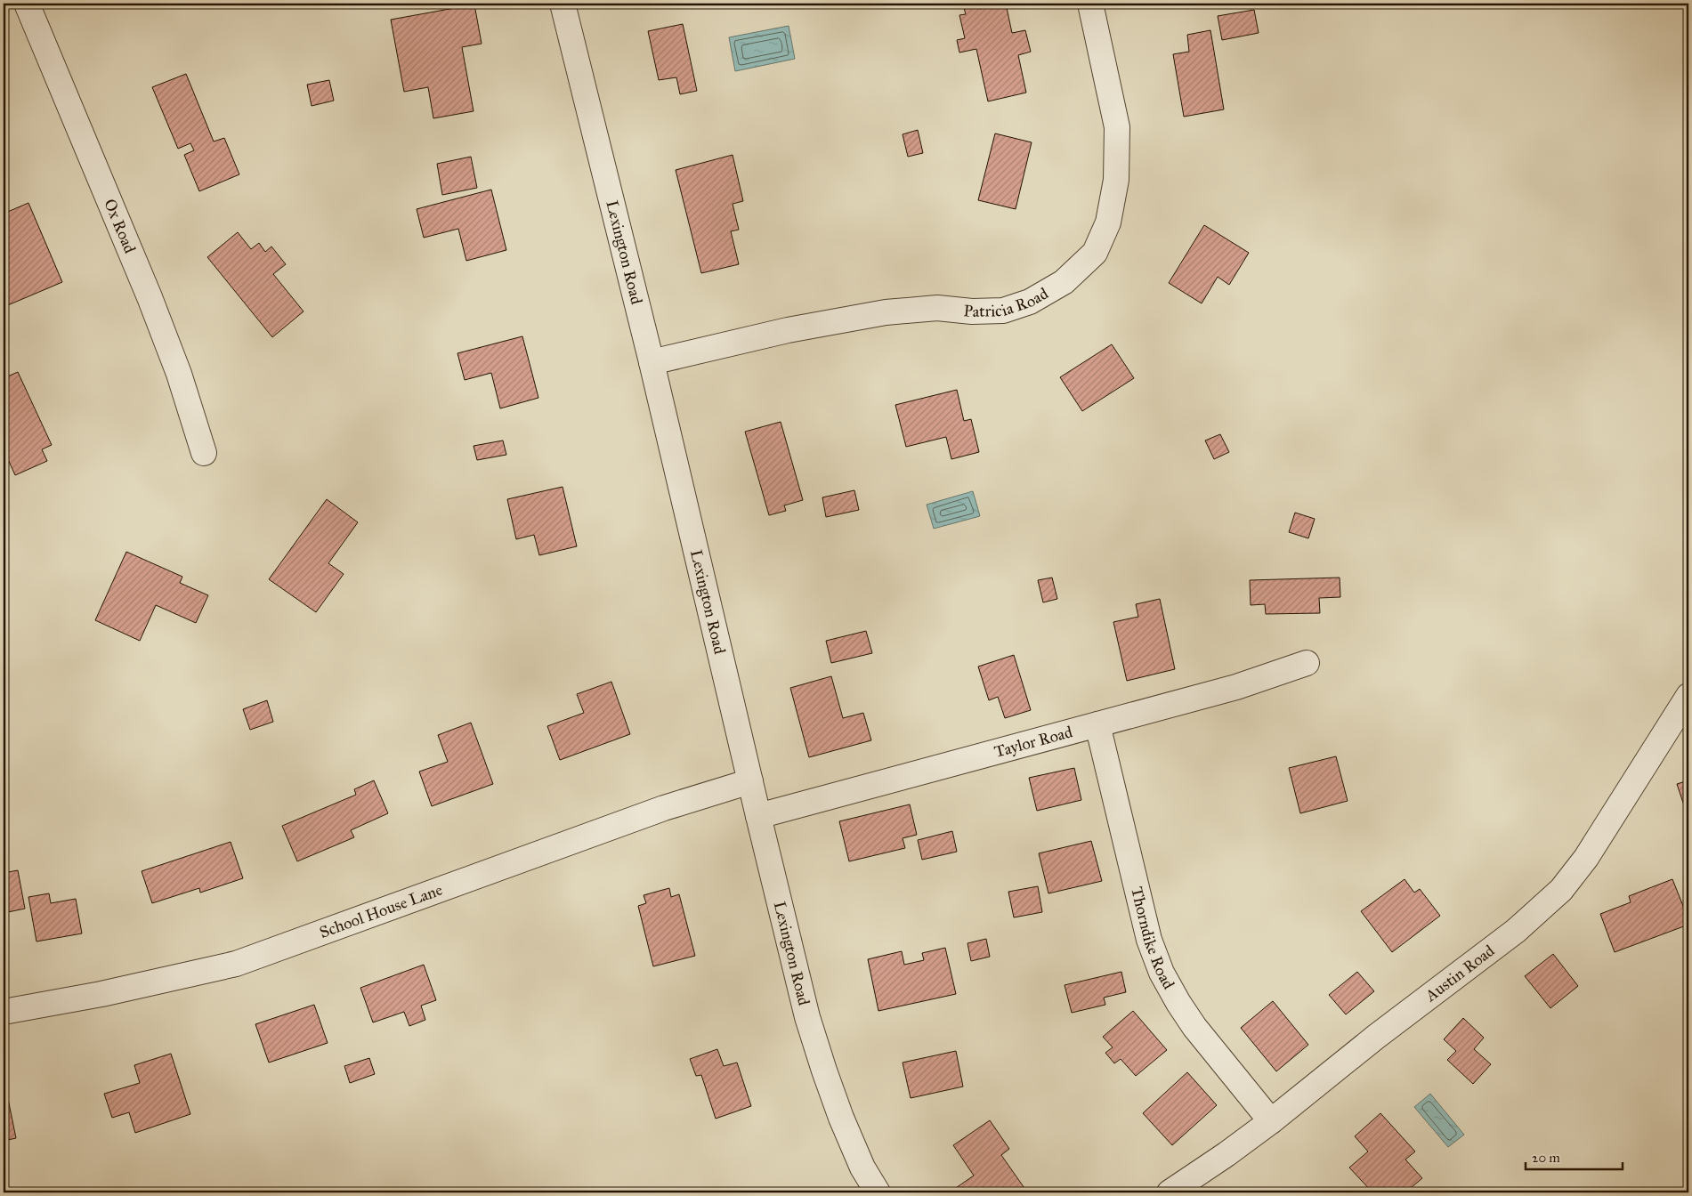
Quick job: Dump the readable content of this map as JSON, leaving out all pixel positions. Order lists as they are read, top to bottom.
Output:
{
  "streets": {
    "street": [
      "Ox Road",
      "Lexington Road",
      "Patricia Road",
      "Taylor Road",
      "School House Lane",
      "Thorndike Road",
      "Austin Road"
    ]
  },
  "crossings": [
    ["Lexington Road", "Patricia Road"],
    ["Lexington Road", "Taylor Road"],
    ["Lexington Road", "School House Lane"],
    ["Taylor Road", "Thorndike Road"],
    ["Thorndike Road", "Austin Road"]
  ],
  "scale_bar": "20 m"
}
